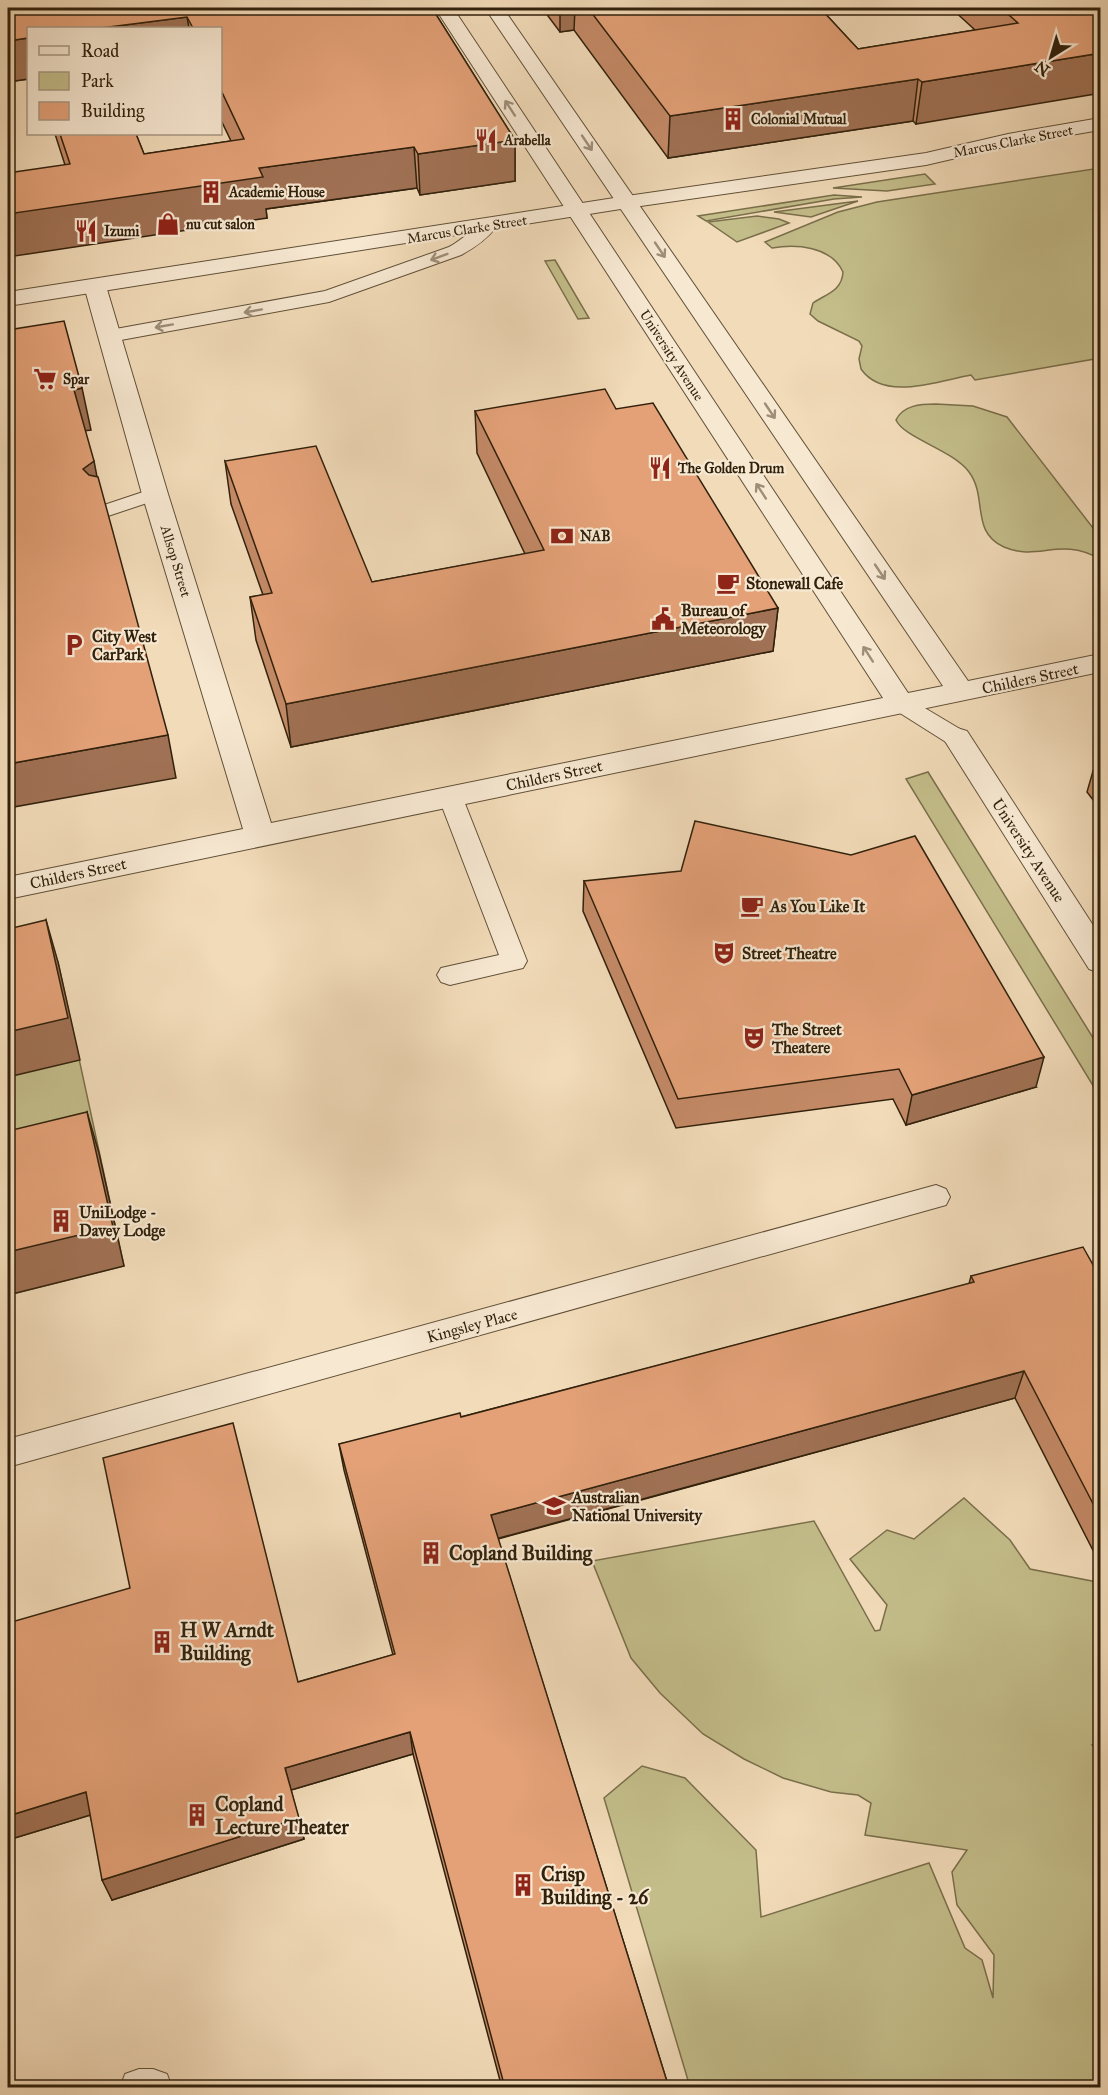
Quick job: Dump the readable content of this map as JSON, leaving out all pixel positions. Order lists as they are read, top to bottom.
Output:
{
  "streets": {
    "street": [
      "Marcus Clarke Street",
      "University Avenue",
      "Allsop Street",
      "Childers Street"
    ],
    "lane": ["Kingsley Place"]
  },
  "crossings": [
    ["Marcus Clarke Street", "University Avenue"],
    ["Marcus Clarke Street", "Allsop Street"],
    ["University Avenue", "Childers Street"],
    ["Allsop Street", "Childers Street"]
  ],
  "places": {
    "building": [
      "Colonial Mutual",
      "Academie House",
      "UniLodge - Davey Lodge",
      "Copland Building",
      "H W Arndt Building",
      "Copland Lecture Theater",
      "Crisp Building - 26"
    ],
    "restaurant": ["Arabella", "Izumi", "The Golden Drum"],
    "shop": ["nu cut salon"],
    "supermarket": ["Spar"],
    "bank": ["NAB"],
    "cafe": ["Stonewall Cafe", "As You Like It"],
    "public building": ["Bureau of Meteorology"],
    "parking": ["City West CarPark"],
    "theatre": ["Street Theatre", "The Street Theatere"],
    "school or university": ["Australian National University"]
  },
  "legend": ["Road", "Park", "Building"],
  "north": "bottom left"
}
